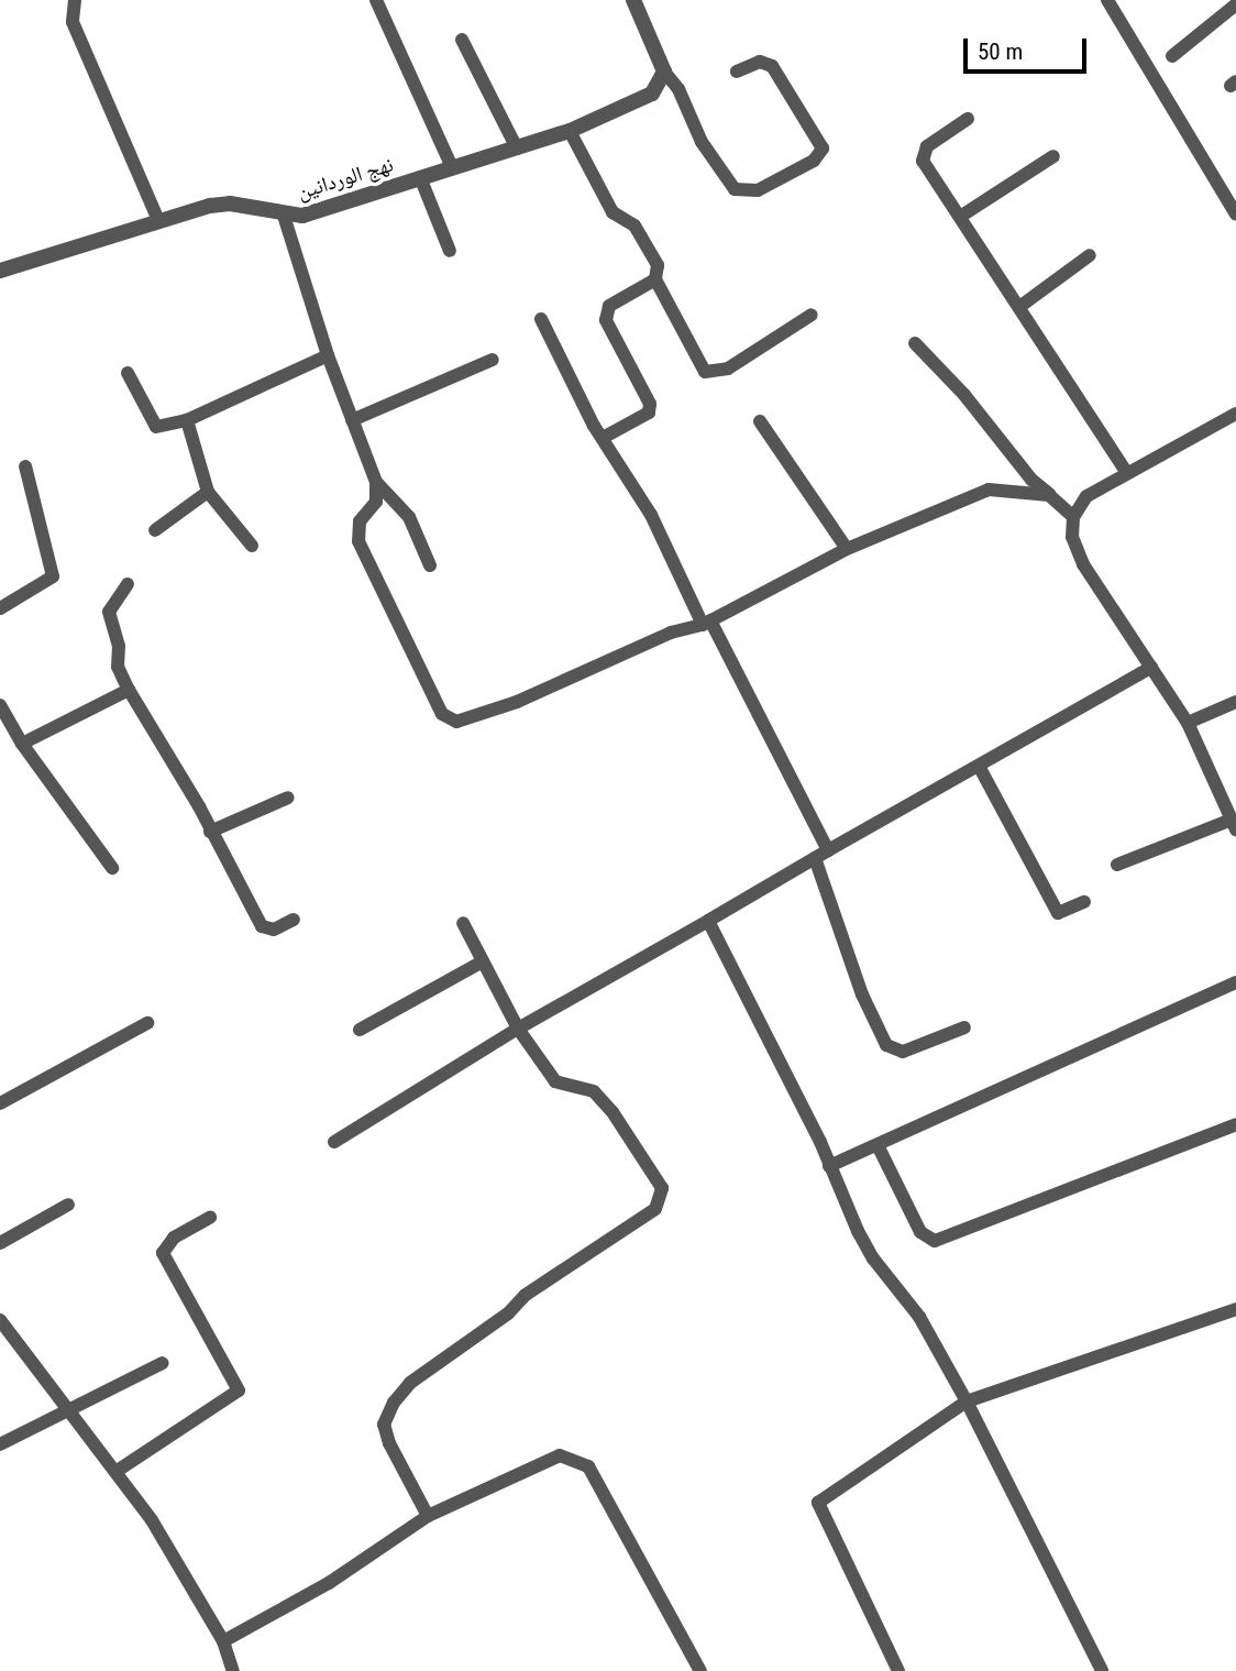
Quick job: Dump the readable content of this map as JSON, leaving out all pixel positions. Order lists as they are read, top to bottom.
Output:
{
  "streets": {
    "street": ["نهج الوردانين"]
  },
  "scale_bar": "50 m"
}
